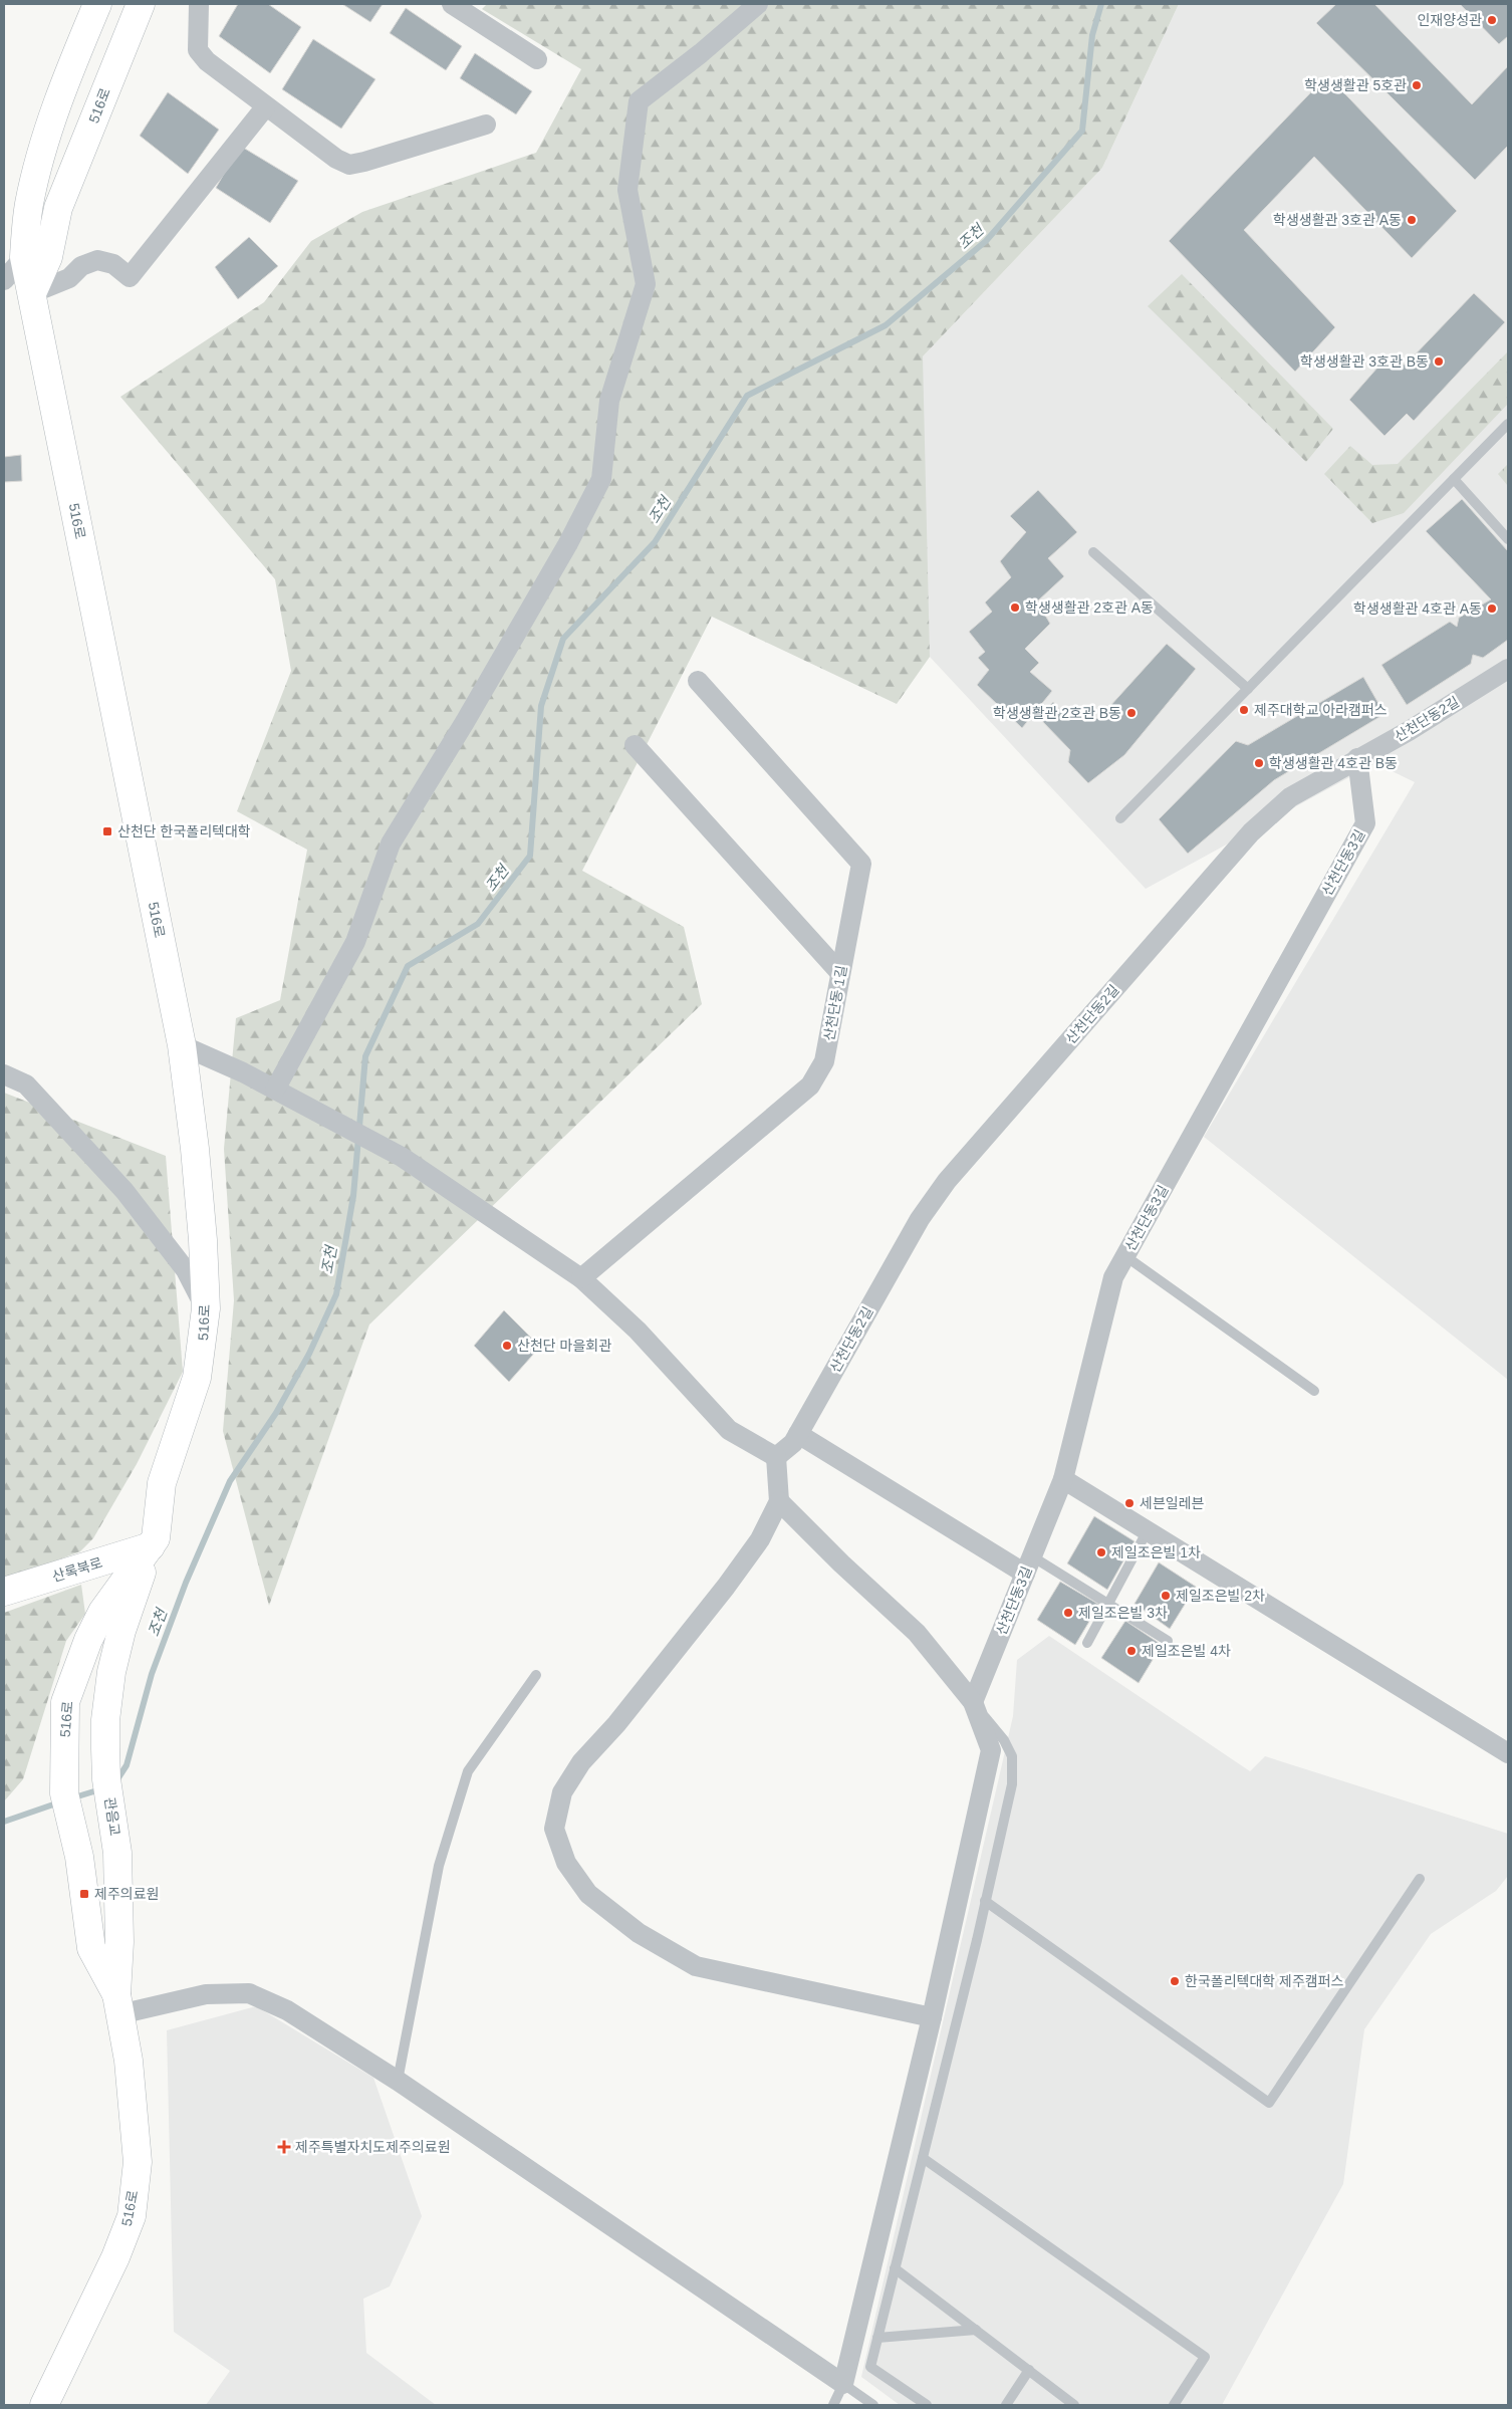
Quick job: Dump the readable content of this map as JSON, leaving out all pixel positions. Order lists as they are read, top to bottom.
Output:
{
  "streets": {
    "main road": ["516로", "산록북로", "관음교"],
    "street": ["산천단동2길", "산천단동3길", "산천단동 1길"]
  },
  "crossings": [
    ["516로", "산록북로"],
    ["516로", "관음교"],
    ["산천단동2길", "산천단동3길"]
  ],
  "water": ["조천"],
  "places": {
    "other": [
      "인재양성관",
      "학생생활관 5호관",
      "학생생활관 3호관 A동",
      "학생생활관 3호관 B동",
      "학생생활관 2호관 A동",
      "학생생활관 4호관 A동",
      "제주대학교 아라캠퍼스",
      "학생생활관 2호관 B동",
      "학생생활관 4호관 B동",
      "산천단 마을회관",
      "세븐일레븐",
      "제일조은빌 1차",
      "제일조은빌 2차",
      "제일조은빌 3차",
      "제일조은빌 4차",
      "한국폴리텍대학 제주캠퍼스"
    ],
    "transit": ["산천단 한국폴리텍대학", "제주의료원"],
    "health": ["제주특별자치도제주의료원"]
  }
}
